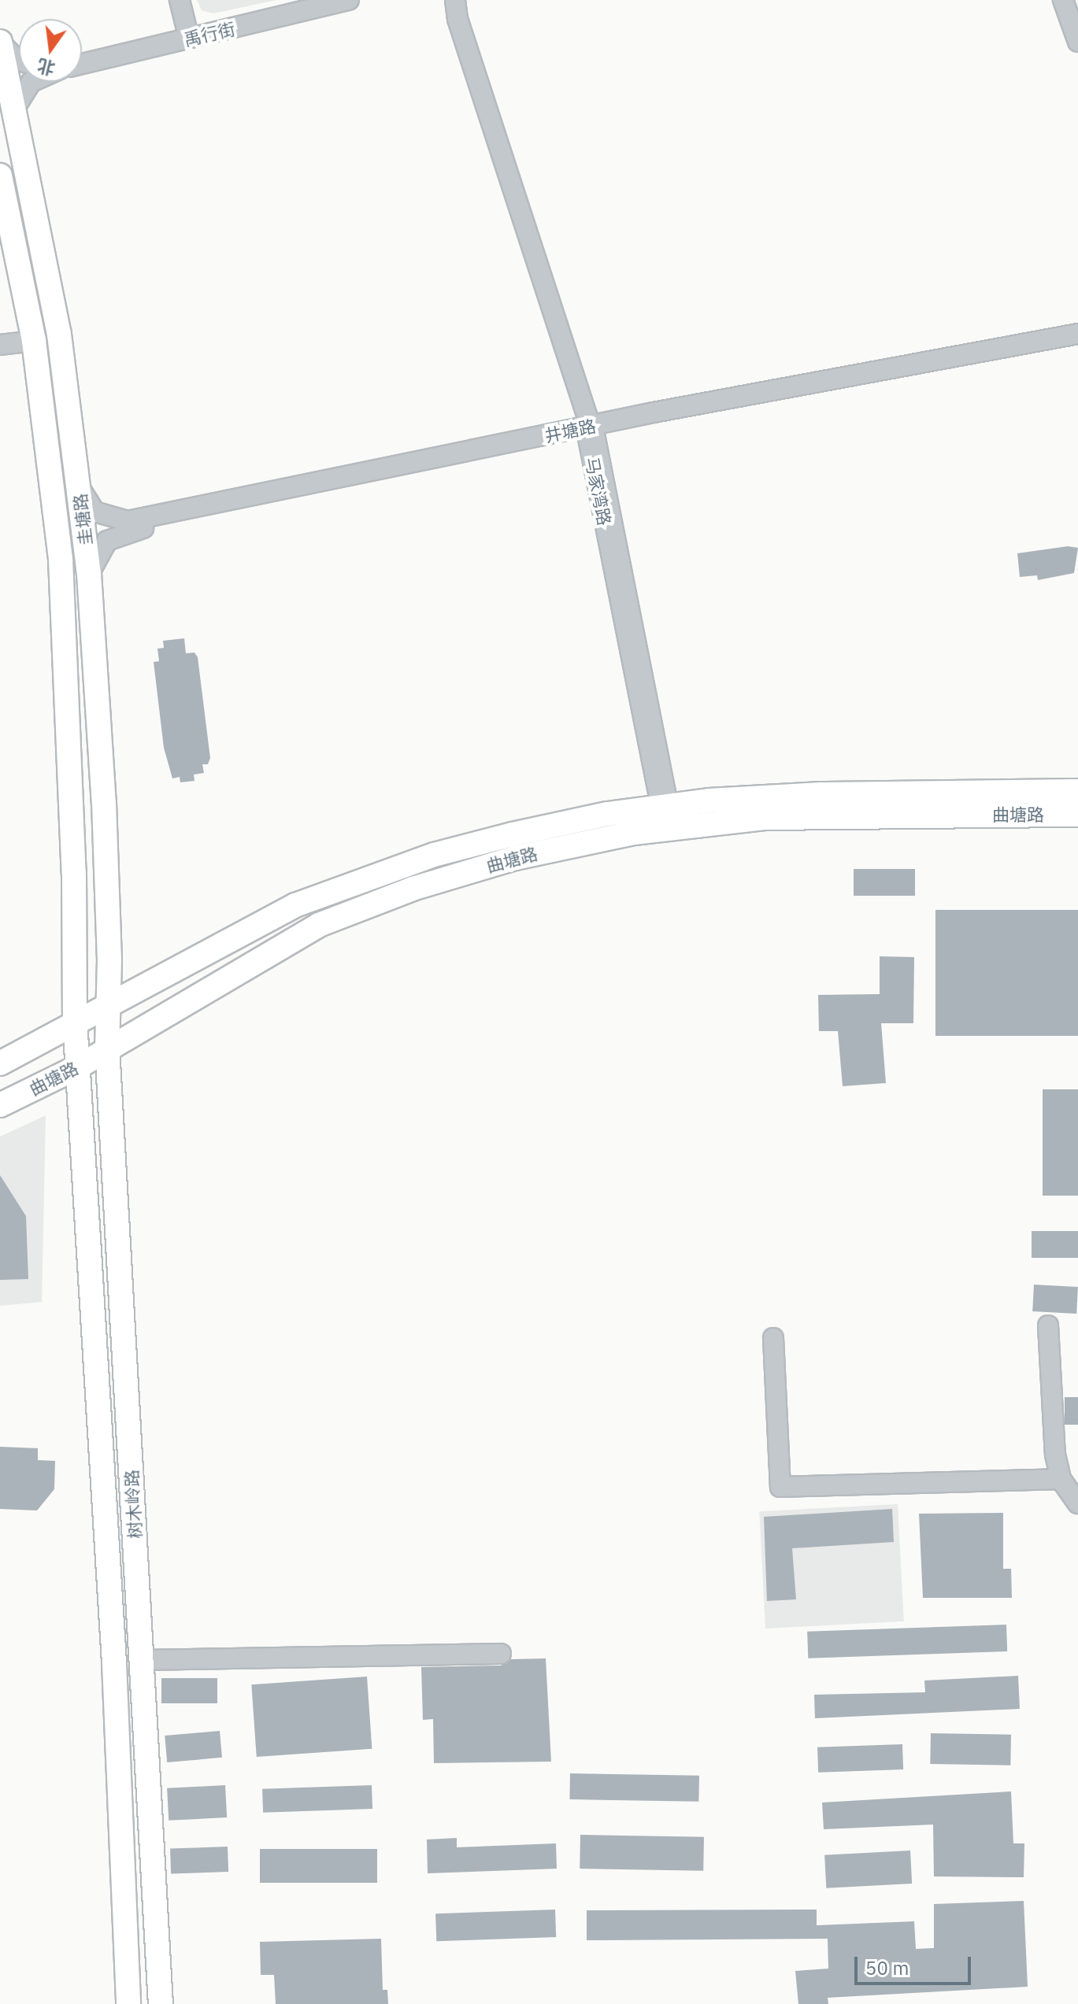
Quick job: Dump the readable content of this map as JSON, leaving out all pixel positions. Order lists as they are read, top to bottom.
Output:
{
  "streets": {
    "main road": ["圭塘路", "曲塘路", "树木岭路"],
    "street": ["禹行街", "井塘路", "马家湾路"]
  },
  "crossings": [
    ["井塘路", "马家湾路"],
    ["井塘路", "圭塘路"],
    ["马家湾路", "曲塘路"],
    ["圭塘路", "曲塘路"],
    ["圭塘路", "树木岭路"],
    ["曲塘路", "树木岭路"]
  ],
  "scale_bar": "50 m",
  "north": "bottom"
}
